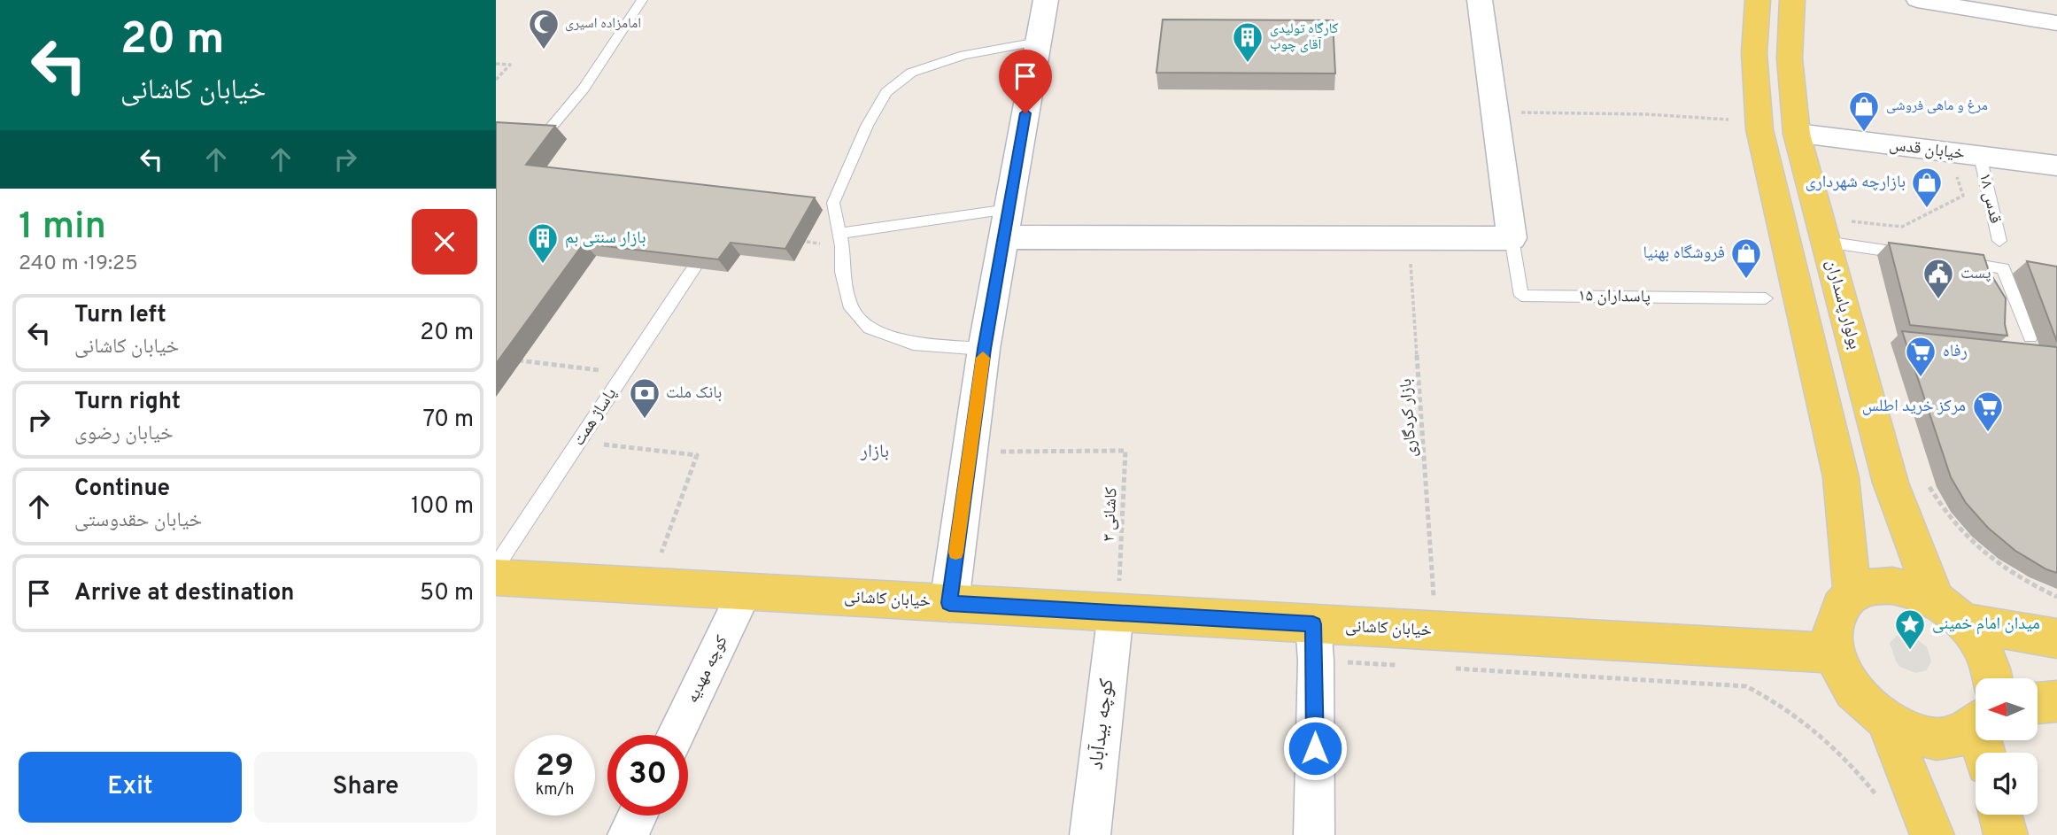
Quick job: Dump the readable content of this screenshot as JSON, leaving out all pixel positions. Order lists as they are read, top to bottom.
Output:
{
  "streets": {
    "main road": ["بولوار پاسداران", "خیابان کاشانی"],
    "street": ["خیابان قدس", "کوچه مهدیه", "کوچه بیدآباد"],
    "lane": ["قدس ۱۸", "پاسداران ۱۵", "پاساژ همت"],
    "path": ["بازار کردگاری", "کاشانی ۳"]
  },
  "crossings": [
    ["خیابان قدس", "قدس ۱۸"],
    ["خیابان قدس", "بولوار پاسداران"],
    ["کاشانی ۳", "خیابان کاشانی"],
    ["کاشانی ۳", "کوچه بیدآباد"],
    ["خیابان کاشانی", "کوچه مهدیه"],
    ["خیابان کاشانی", "کوچه بیدآباد"]
  ],
  "districts": ["بازار"],
  "places": {
    "mosque": ["امامزاده اسیری"],
    "building": ["کارگاه تولیدی آقای چوب", "بازار سنتی بم"],
    "shop": ["مرغ و ماهی فروشی", "بازارچه شهرداری", "فروشگاه بهنیا"],
    "public building": ["پست"],
    "supermarket": ["رفاه", "مرکز خرید اطلس"],
    "bank": ["بانک ملت"],
    "place": ["میدان امام خمینی"]
  },
  "north": "left",
  "page": {
    "turn": ["20 m", "خیابان کاشانی"],
    "heading": ["1 min", "240 m · 19:25"],
    "list": [
      {
        "name": "Turn left",
        "note": "خیابان کاشانی",
        "value": "20 m"
      },
      {
        "name": "Turn right",
        "note": "خیابان رضوی",
        "value": "70 m"
      },
      {
        "name": "Continue",
        "note": "خیابان حقدوستی",
        "value": "100 m"
      },
      {
        "name": "Arrive at destination",
        "value": "50 m"
      }
    ],
    "speed": "29 km/h",
    "limit": "30",
    "buttons": ["Exit", "Share"]
  }
}
